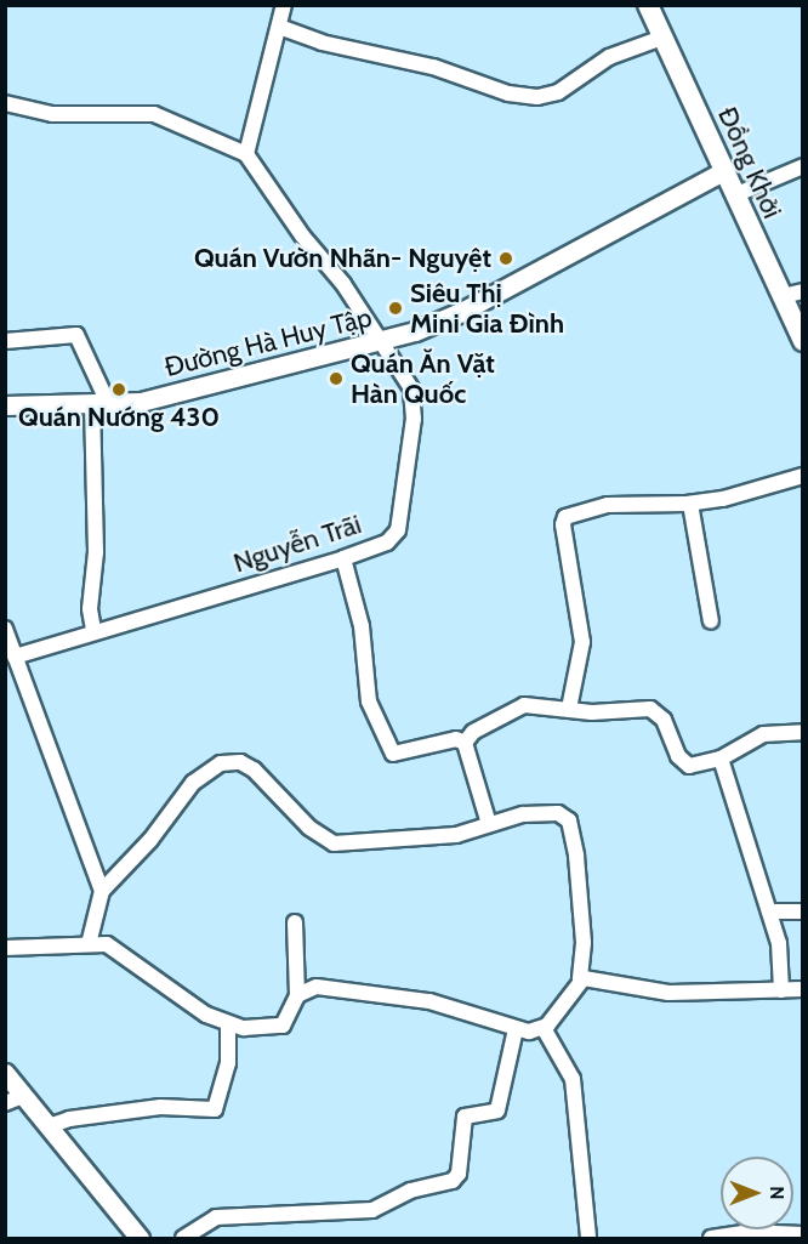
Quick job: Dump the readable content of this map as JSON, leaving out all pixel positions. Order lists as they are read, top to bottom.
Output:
{
  "streets": {
    "main road": ["Đồng Khởi"],
    "street": ["Đường Hà Huy Tập", "Nguyễn Trãi"]
  },
  "crossings": [
    ["Đồng Khởi", "Đường Hà Huy Tập"],
    ["Đường Hà Huy Tập", "Nguyễn Trãi"]
  ],
  "places": [
    "Quán Vườn Nhãn- Nguyệt",
    "Siêu Thị Mini Gia Đình",
    "Quán Ăn Vặt Hàn Quốc",
    "Quán Nướng 430"
  ],
  "north": "right"
}
